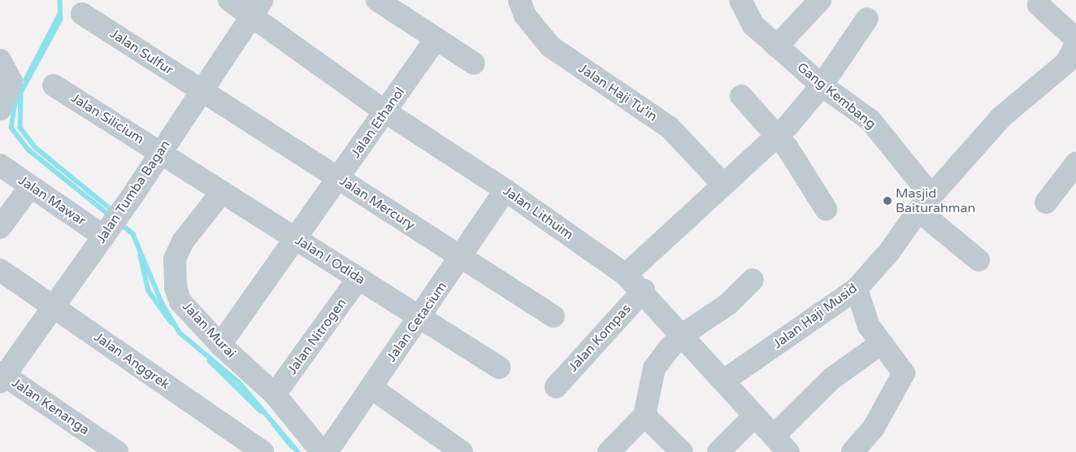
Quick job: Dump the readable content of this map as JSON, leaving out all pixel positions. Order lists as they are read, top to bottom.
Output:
{
  "streets": {
    "street": [
      "Jalan Sulfur",
      "Jalan Haji Tu’in",
      "Gang Kembang",
      "Jalan Silicium",
      "Jalan Ethanol",
      "Jalan Tumba Bagan",
      "Jalan Mawar",
      "Jalan Mercury",
      "Jalan Lithuim",
      "Jalan I Odida",
      "Jalan Haji Musid",
      "Jalan Cetacium",
      "Jalan Murai",
      "Jalan Nitrogen",
      "Jalan Kompas",
      "Jalan Anggrek",
      "Jalan Kenanga"
    ]
  },
  "crossings": [
    ["Jalan Sulfur", "Jalan Tumba Bagan"],
    ["Jalan Sulfur", "Jalan Mercury"],
    ["Gang Kembang", "Jalan Haji Musid"],
    ["Jalan Silicium", "Jalan Tumba Bagan"],
    ["Jalan Silicium", "Jalan I Odida"],
    ["Jalan Ethanol", "Jalan Mercury"],
    ["Jalan Ethanol", "Jalan Lithuim"],
    ["Jalan Ethanol", "Jalan I Odida"],
    ["Jalan Ethanol", "Jalan Murai"],
    ["Jalan Tumba Bagan", "Jalan Mawar"],
    ["Jalan Tumba Bagan", "Jalan Mercury"],
    ["Jalan Tumba Bagan", "Jalan Lithuim"],
    ["Jalan Tumba Bagan", "Jalan I Odida"],
    ["Jalan Tumba Bagan", "Jalan Anggrek"],
    ["Jalan Tumba Bagan", "Jalan Kenanga"],
    ["Jalan Mercury", "Jalan Cetacium"],
    ["Jalan Lithuim", "Jalan Haji Musid"],
    ["Jalan Lithuim", "Jalan Cetacium"],
    ["Jalan Lithuim", "Jalan Kompas"],
    ["Jalan I Odida", "Jalan Cetacium"],
    ["Jalan I Odida", "Jalan Murai"],
    ["Jalan I Odida", "Jalan Nitrogen"],
    ["Jalan Murai", "Jalan Nitrogen"]
  ],
  "places": ["Masjid Baiturahman"]
}
